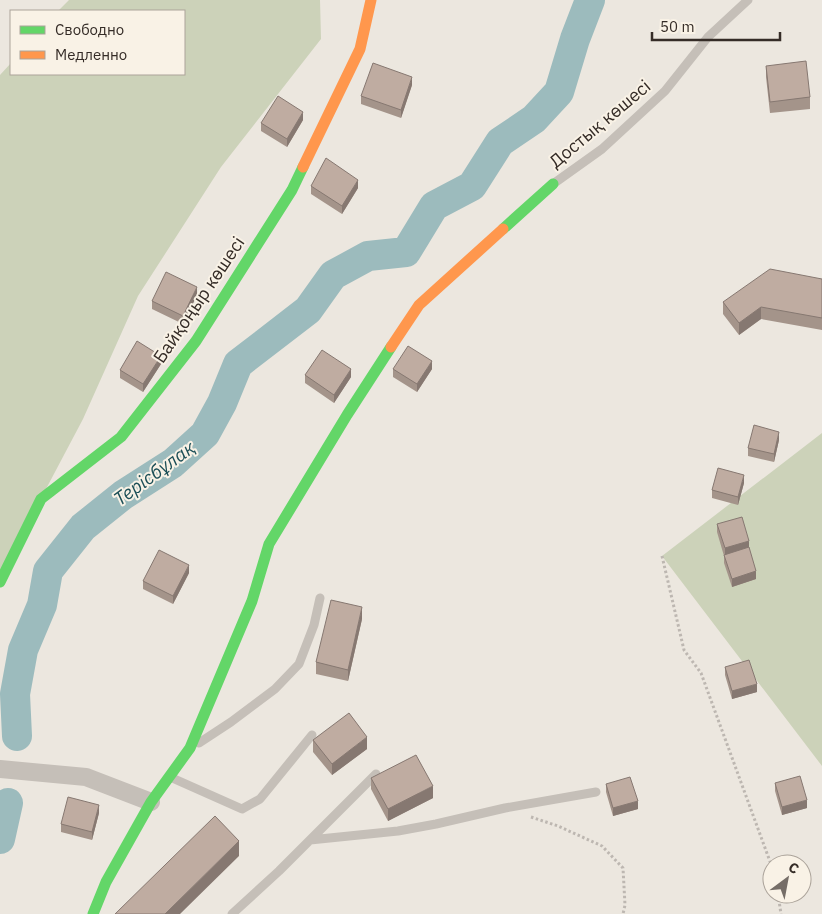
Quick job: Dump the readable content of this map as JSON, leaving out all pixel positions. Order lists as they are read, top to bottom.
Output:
{
  "streets": {
    "street": ["Байқоңыр көшесі"],
    "lane": ["Достық көшесі"]
  },
  "water": ["Терісбұлақ"],
  "legend": ["Свободно", "Медленно"],
  "scale_bar": "50 m",
  "north": "top right"
}
